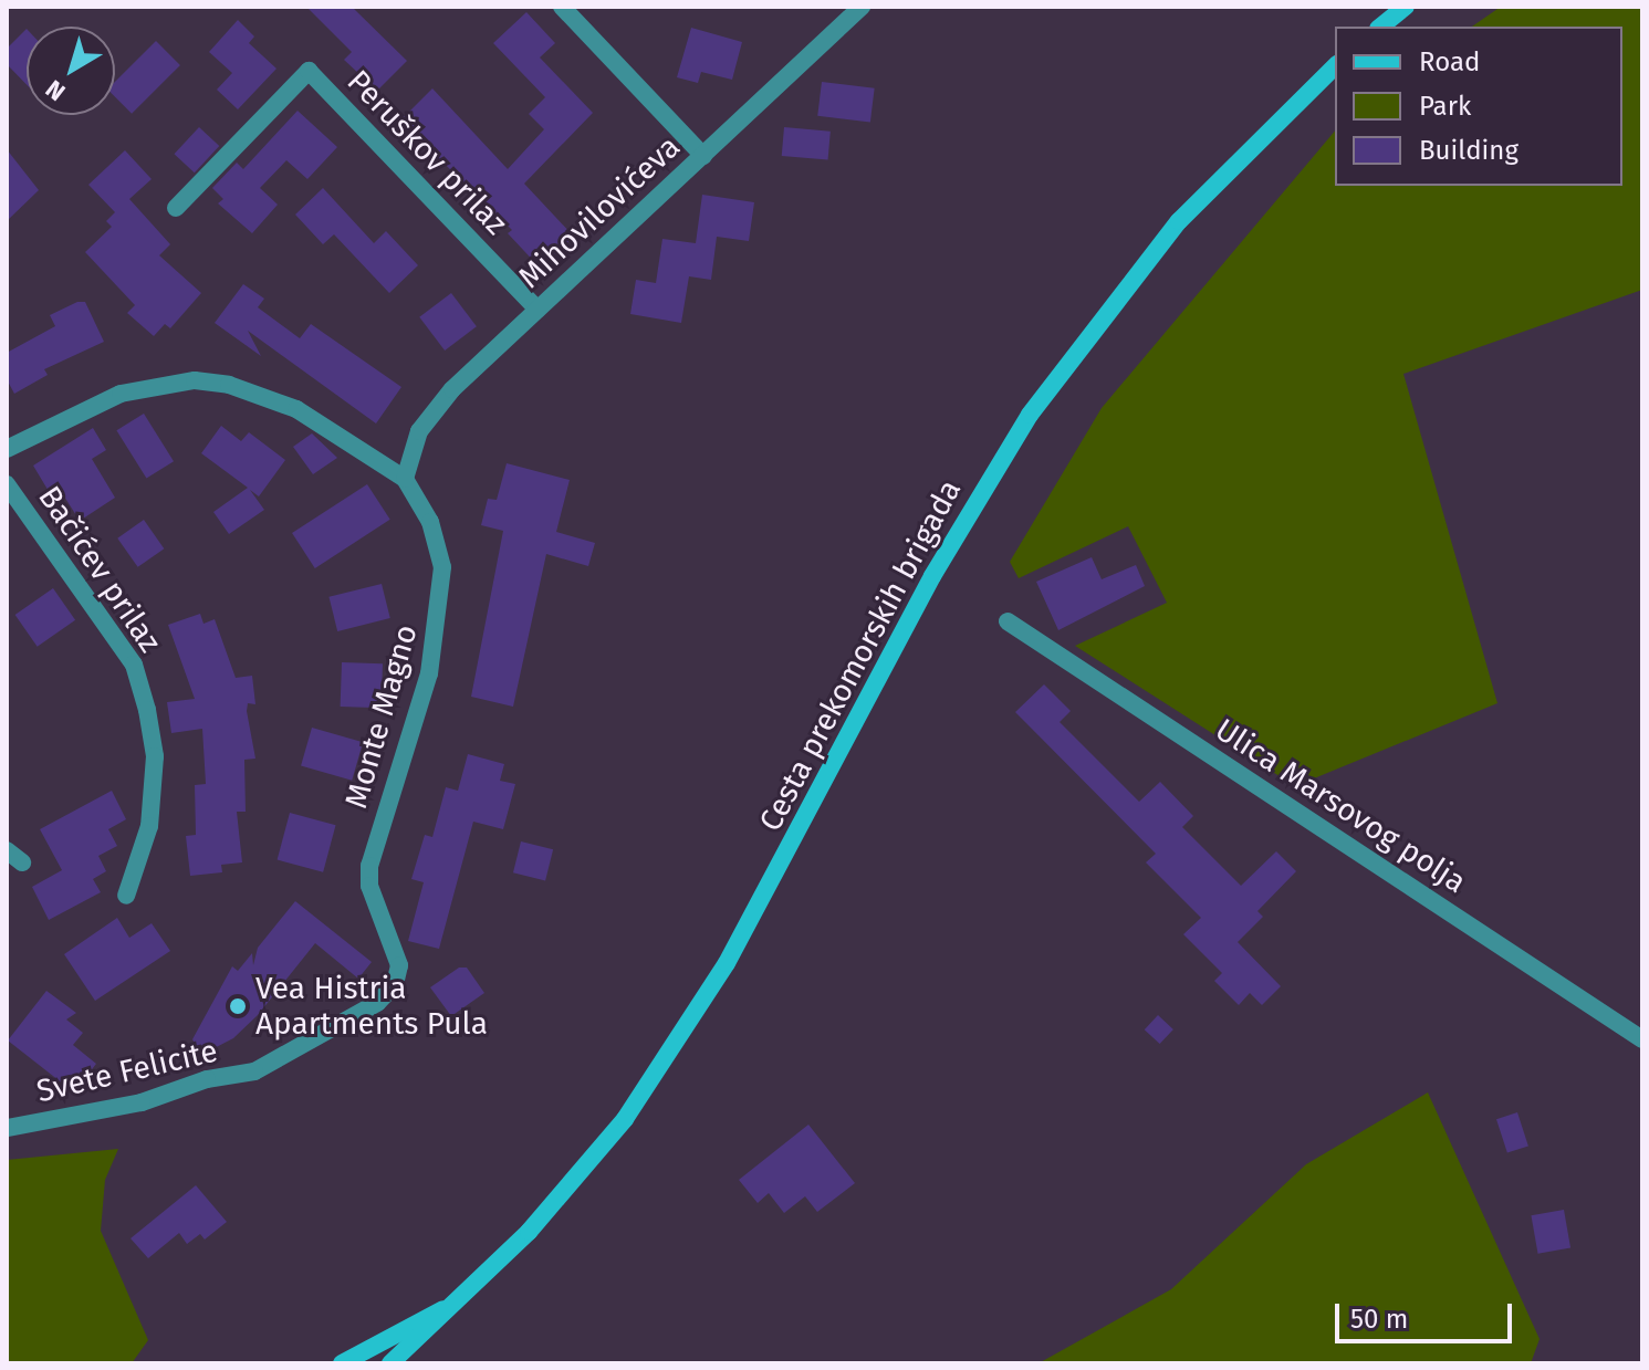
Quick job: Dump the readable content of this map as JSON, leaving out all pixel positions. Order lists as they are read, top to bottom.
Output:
{
  "streets": {
    "main road": ["Cesta prekomorskih brigada"],
    "street": [
      "Peruškov prilaz",
      "Mihovilovićeva",
      "Bačićev prilaz",
      "Monte Magno",
      "Ulica Marsovog polja",
      "Svete Felicite"
    ]
  },
  "crossings": [
    ["Peruškov prilaz", "Mihovilovićeva"],
    ["Mihovilovićeva", "Monte Magno"],
    ["Monte Magno", "Svete Felicite"]
  ],
  "places": ["Vea Histria Apartments Pula"],
  "legend": ["Road", "Park", "Building"],
  "scale_bar": "50 m",
  "north": "bottom left"
}
